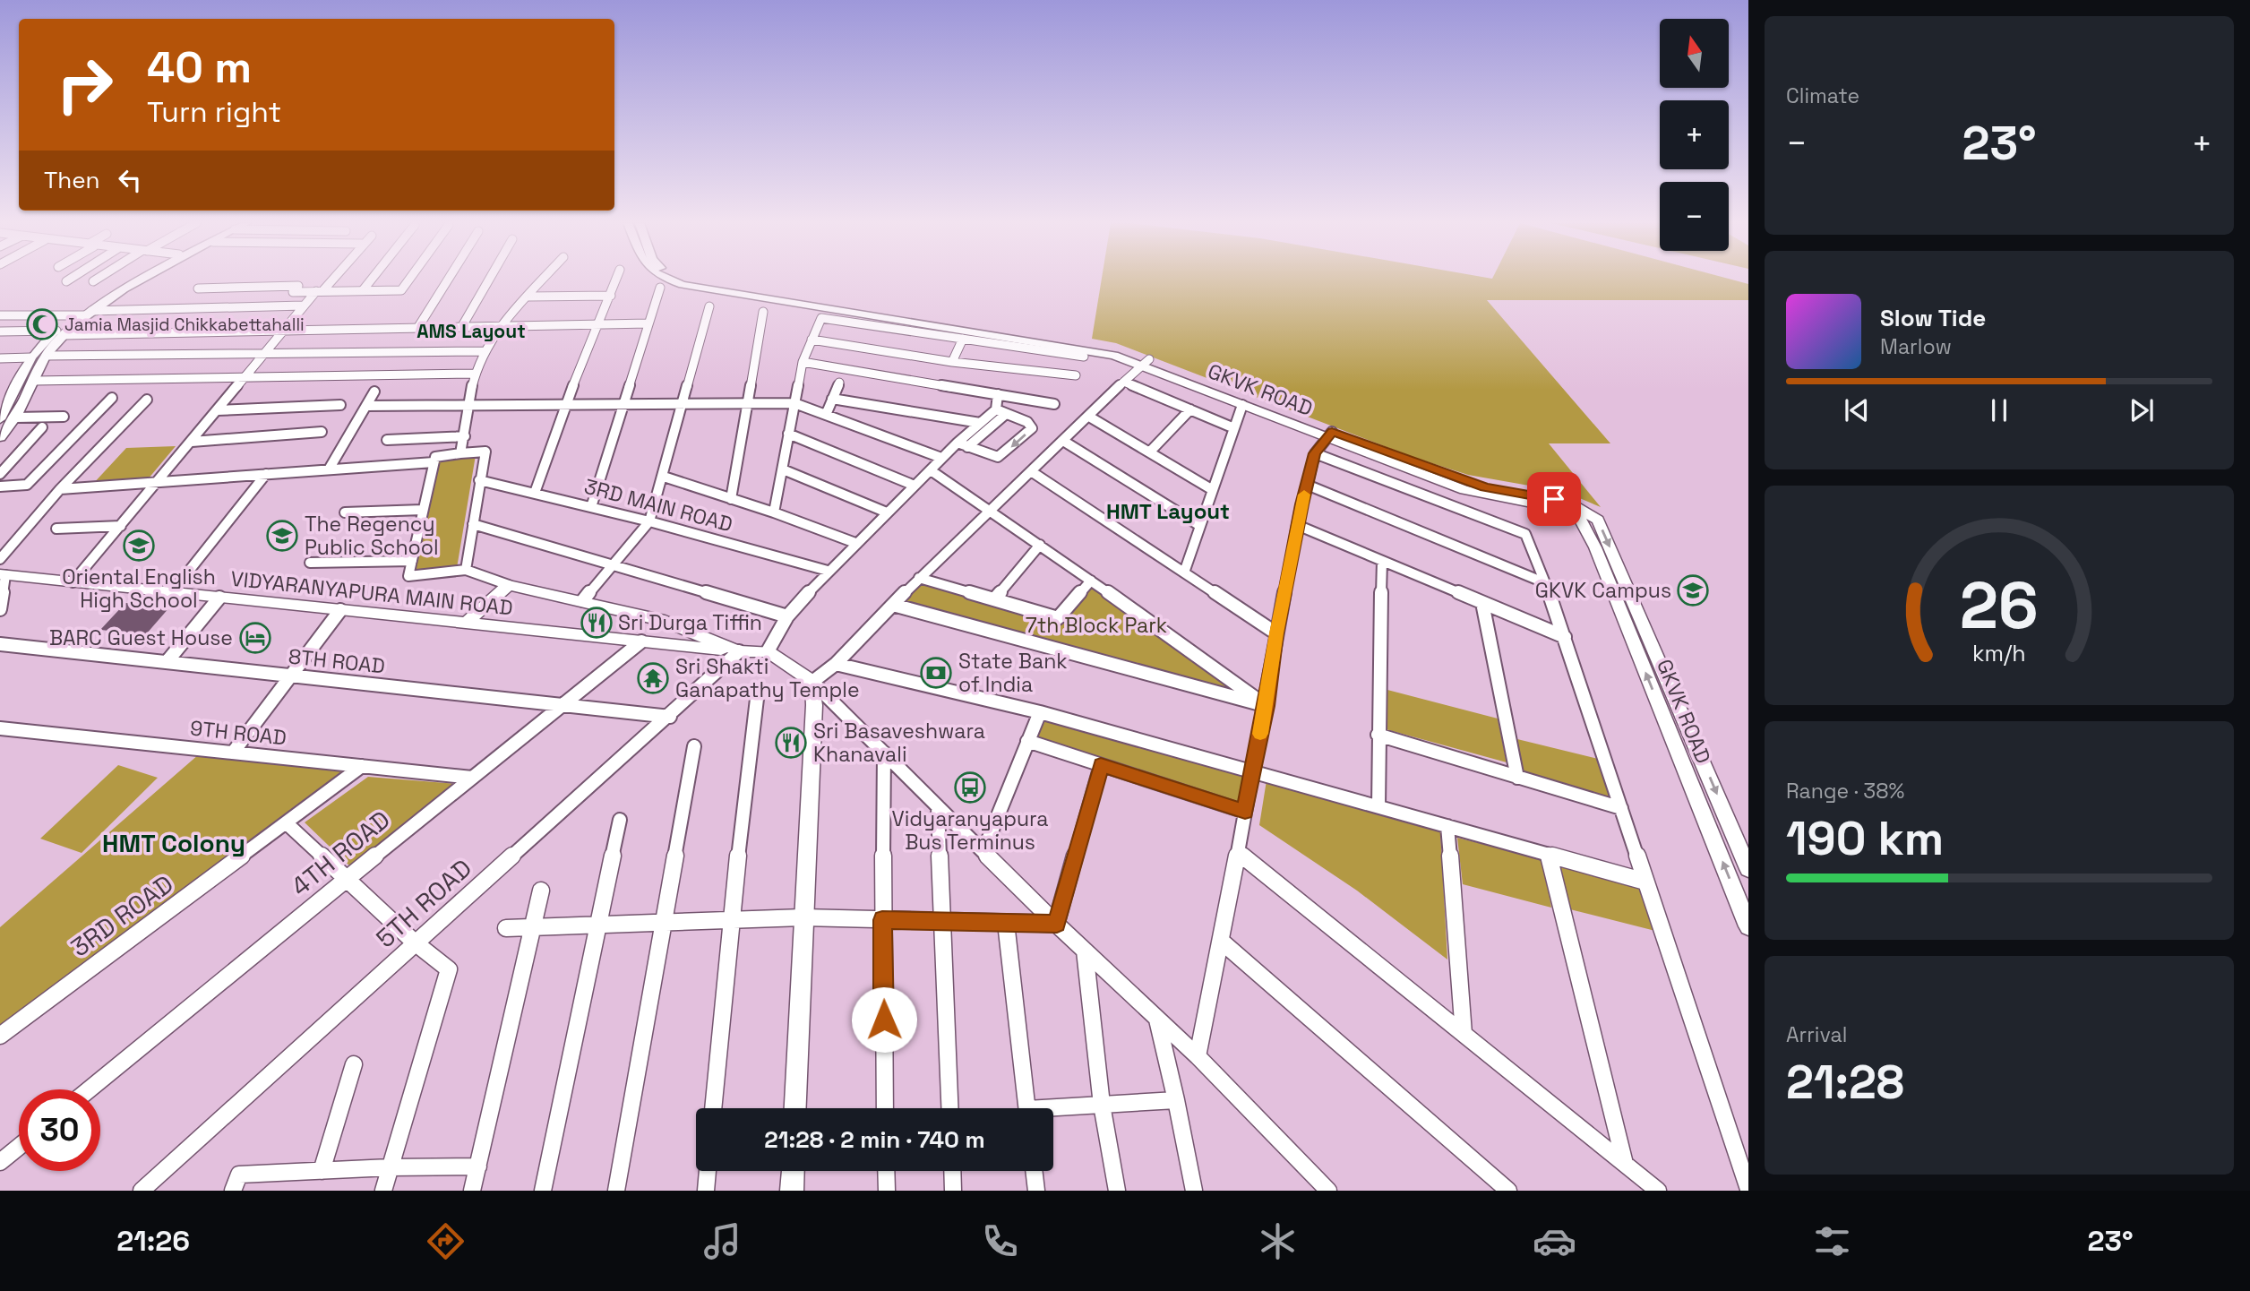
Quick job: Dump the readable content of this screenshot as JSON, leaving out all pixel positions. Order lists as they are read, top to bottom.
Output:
{
  "streets": {
    "main road": ["GKVK ROAD", "VIDYARANYAPURA MAIN ROAD"],
    "street": [
      "3RD MAIN ROAD",
      "8TH ROAD",
      "9TH ROAD",
      "4TH ROAD",
      "5TH ROAD",
      "3RD ROAD"
    ]
  },
  "crossings": [
    ["VIDYARANYAPURA MAIN ROAD", "4TH ROAD"],
    ["VIDYARANYAPURA MAIN ROAD", "5TH ROAD"],
    ["8TH ROAD", "4TH ROAD"],
    ["8TH ROAD", "5TH ROAD"],
    ["9TH ROAD", "4TH ROAD"],
    ["9TH ROAD", "3RD ROAD"]
  ],
  "districts": ["AMS Layout", "HMT Layout", "HMT Colony"],
  "parks": ["7th Block Park"],
  "places": {
    "mosque": ["Jamia Masjid Chikkabettahalli"],
    "school or university": ["The Regency Public School", "Oriental English High School", "GKVK Campus"],
    "restaurant": ["Sri Durga Tiffin", "Sri Basaveshwara Khanavali"],
    "hotel": ["BARC Guest House"],
    "bank": ["State Bank of India"],
    "temple": ["Sri Shakti Ganapathy Temple"],
    "bus stop": ["Vidyaranyapura Bus Terminus"]
  },
  "north": "top",
  "page": {
    "tile": [
      "Climate",
      ["Range · 38%", "190 km"],
      ["Arrival", "21:28"]
    ],
    "map_buttons": ["+", "−"],
    "turn": ["40 m", "Turn right"],
    "heat": ["−", "23°", "+"],
    "then": "Then",
    "song": ["Slow Tide", "Marlow"],
    "limit": "30",
    "trip": "21:28 · 2 min · 740 m",
    "tabs": ["21:26", "23°"],
    "gauge": ["26", "km/h"]
  }
}
